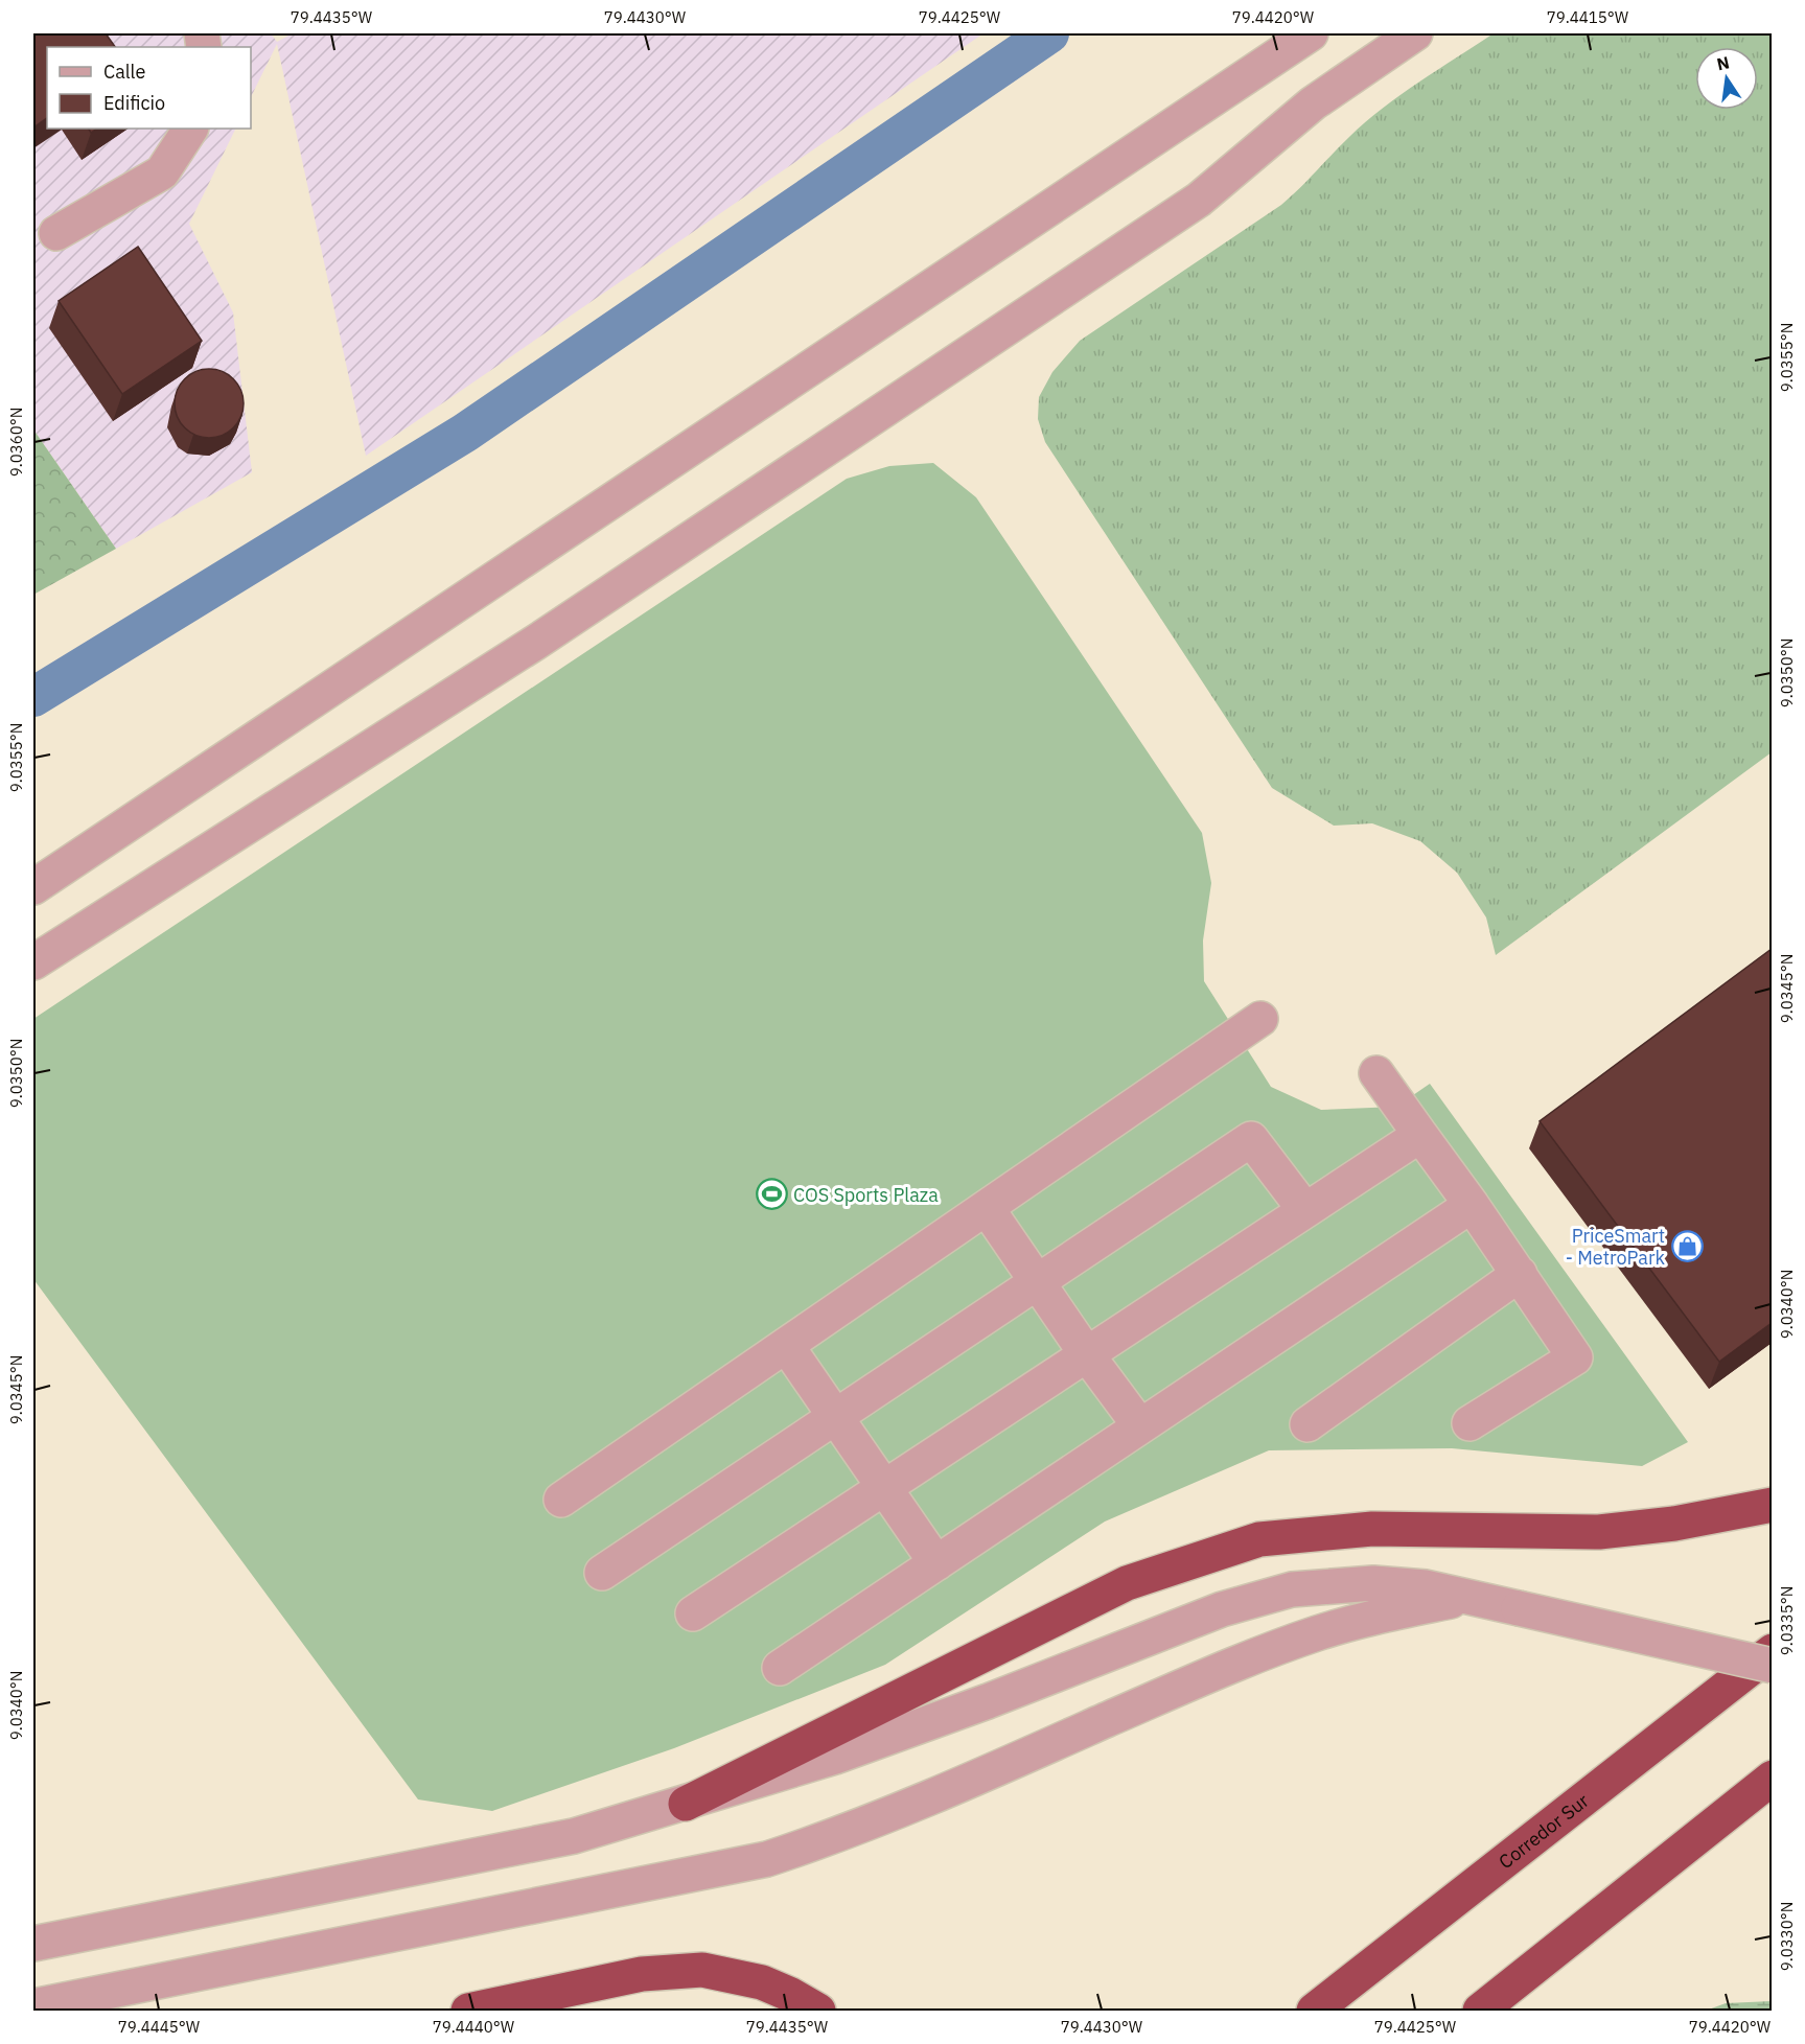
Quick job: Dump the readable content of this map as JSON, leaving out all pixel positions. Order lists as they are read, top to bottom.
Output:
{
  "streets": {
    "highway": ["Corredor Sur"]
  },
  "places": {
    "sports": ["COS Sports Plaza"],
    "shop": ["PriceSmart - MetroPark"]
  },
  "legend": ["Calle", "Edificio"],
  "north": "top",
  "coordinates": [
    "79.4435°W",
    "79.4430°W",
    "79.4425°W",
    "79.4420°W",
    "79.4415°W",
    "9.0355°N",
    "9.0360°N",
    "9.0350°N",
    "9.0345°N",
    "9.0340°N",
    "9.0335°N",
    "9.0330°N",
    "79.4445°W",
    "79.4440°W"
  ]
}
